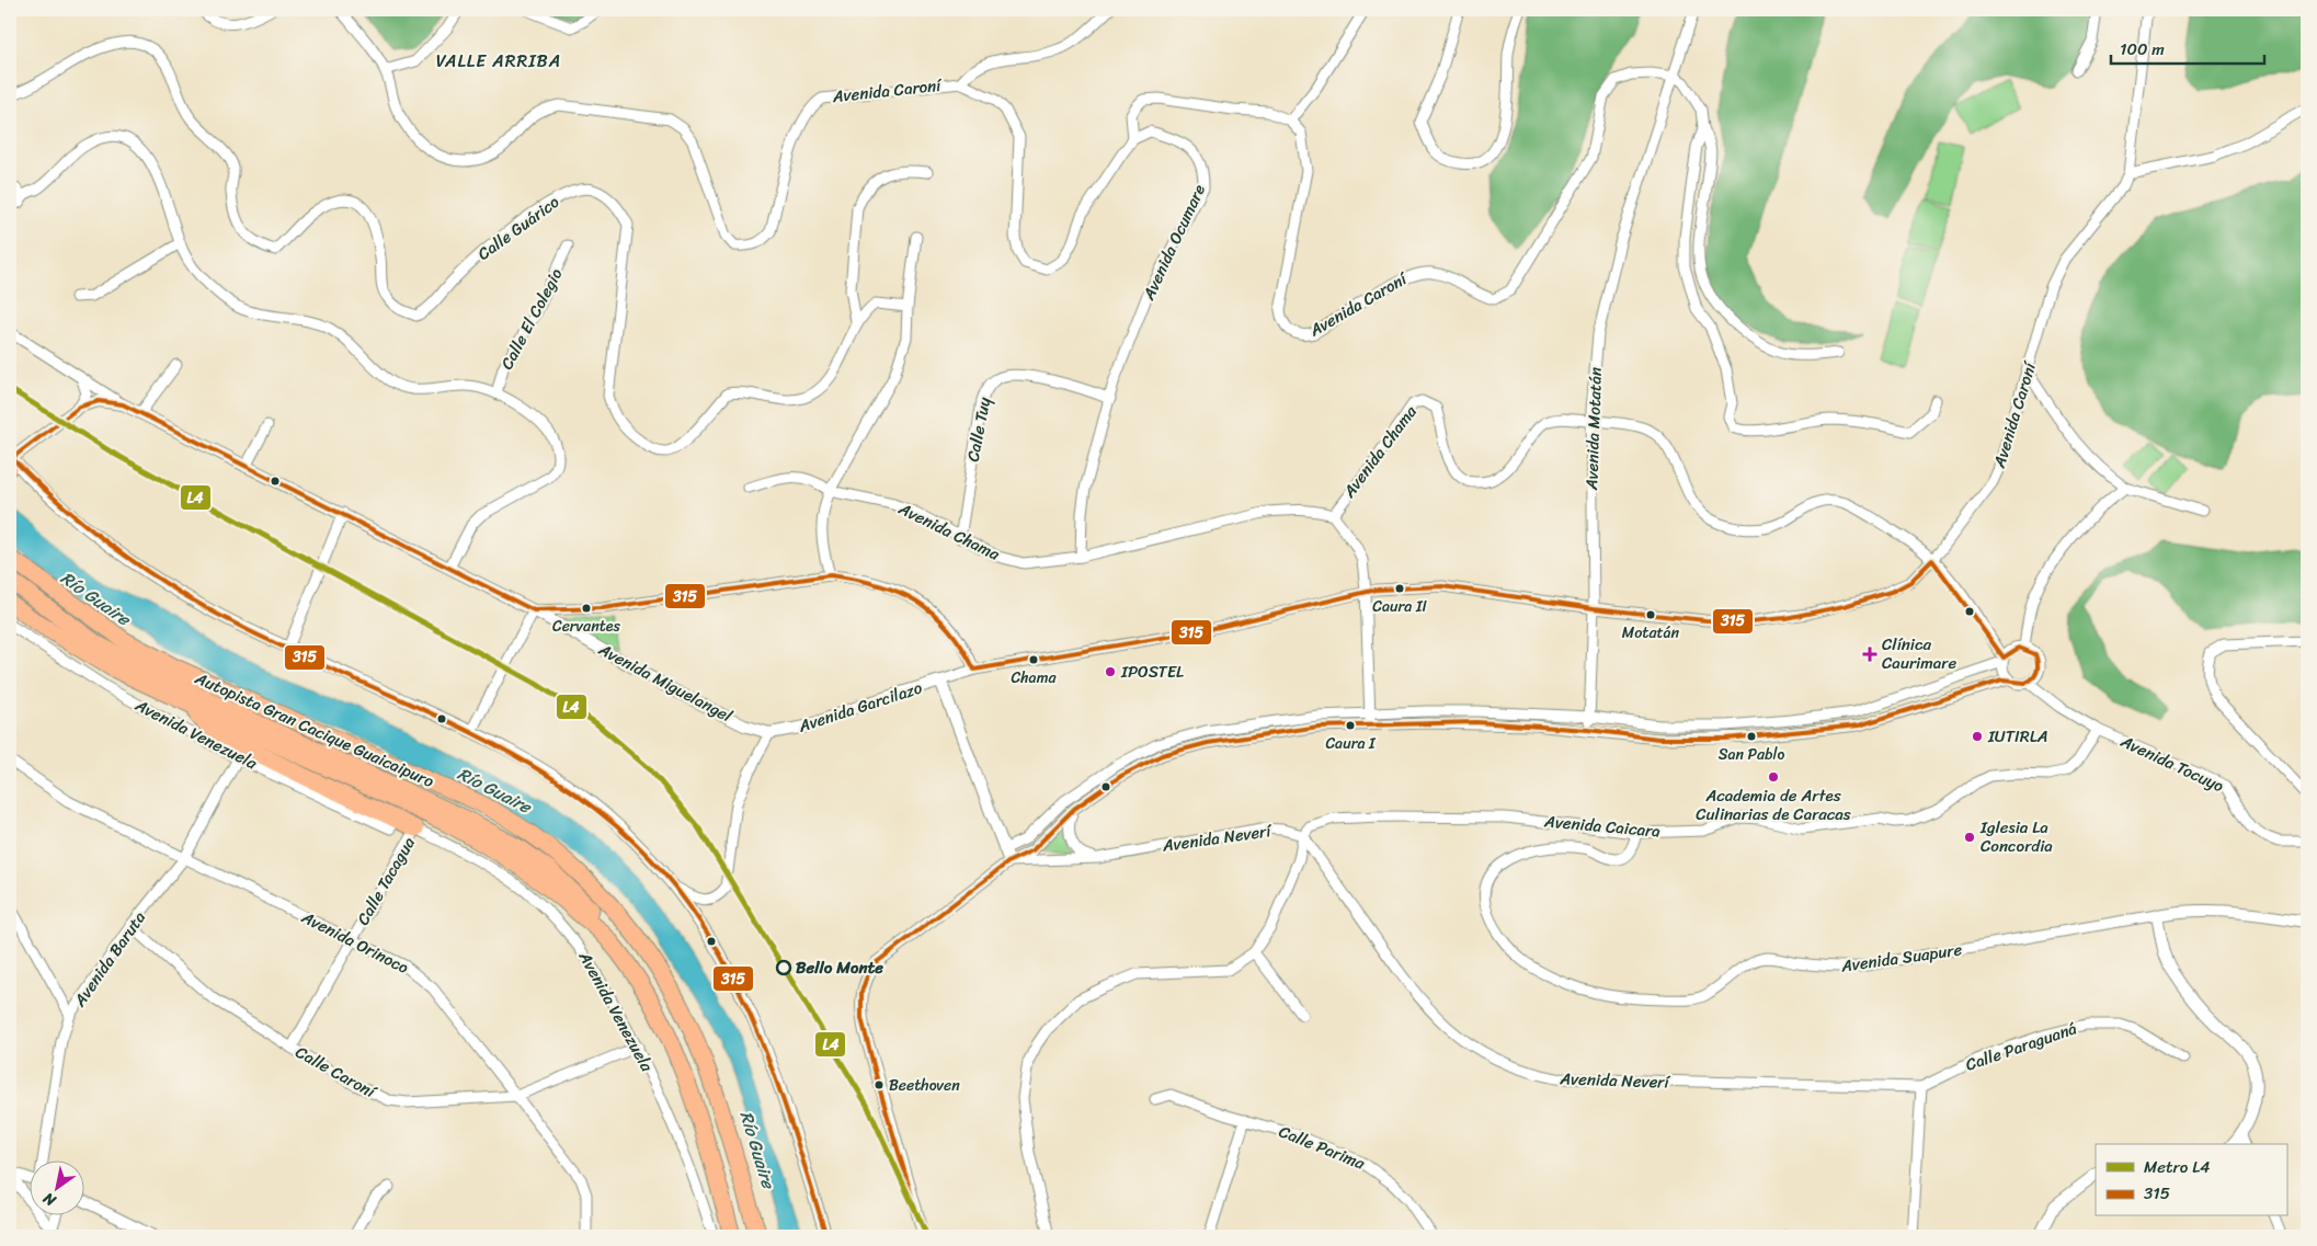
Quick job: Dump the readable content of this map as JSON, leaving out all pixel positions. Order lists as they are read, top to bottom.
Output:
{
  "streets": {
    "highway": ["Autopista Gran Cacique Guaicaipuro"],
    "street": [
      "Avenida Caroní",
      "Calle Guárico",
      "Avenida Ocumare",
      "Calle El Colegio",
      "Avenida Motatán",
      "Calle Tuy",
      "Avenida Chama",
      "Avenida Miguelangel",
      "Avenida Garcilazo",
      "Avenida Venezuela",
      "Avenida Tocuyo",
      "Avenida Caicara",
      "Avenida Neverí",
      "Calle Tacagua",
      "Avenida Orinoco",
      "Avenida Suapure",
      "Avenida Baruta",
      "Calle Paraguaná",
      "Calle Caroní",
      "Calle Parima"
    ]
  },
  "crossings": [
    ["Avenida Caroní", "Avenida Ocumare"],
    ["Avenida Caroní", "Avenida Motatán"],
    ["Avenida Caroní", "Avenida Chama"],
    ["Avenida Caroní", "Avenida Garcilazo"],
    ["Avenida Ocumare", "Calle Tuy"],
    ["Avenida Ocumare", "Avenida Chama"],
    ["Avenida Motatán", "Avenida Chama"],
    ["Calle Tuy", "Avenida Chama"],
    ["Avenida Chama", "Avenida Tocuyo"],
    ["Avenida Miguelangel", "Avenida Garcilazo"],
    ["Avenida Venezuela", "Calle Tacagua"],
    ["Avenida Venezuela", "Avenida Baruta"],
    ["Avenida Venezuela", "Calle Caroní"],
    ["Avenida Tocuyo", "Avenida Caicara"],
    ["Avenida Caicara", "Avenida Neverí"],
    ["Avenida Caicara", "Avenida Suapure"],
    ["Avenida Neverí", "Calle Paraguaná"],
    ["Calle Tacagua", "Avenida Orinoco"],
    ["Calle Tacagua", "Calle Caroní"],
    ["Avenida Orinoco", "Avenida Baruta"],
    ["Avenida Orinoco", "Calle Caroní"],
    ["Avenida Baruta", "Calle Caroní"]
  ],
  "districts": ["VALLE ARRIBA"],
  "water": ["Río Guaire"],
  "places": {
    "other": [
      "Caura II",
      "Cervantes",
      "Motatán",
      "Chama",
      "IPOSTEL",
      "Caura I",
      "San Pablo",
      "IUTIRLA",
      "Academia de Artes Culinarias de Caracas",
      "Iglesia La Concordia",
      "Bello Monte",
      "Beethoven"
    ],
    "health": ["Clínica Caurimare"]
  },
  "lines": ["metro line L4", "transit line 315"],
  "legend": ["Metro L4", "315"],
  "scale_bar": "100 m",
  "north": "bottom left"
}
